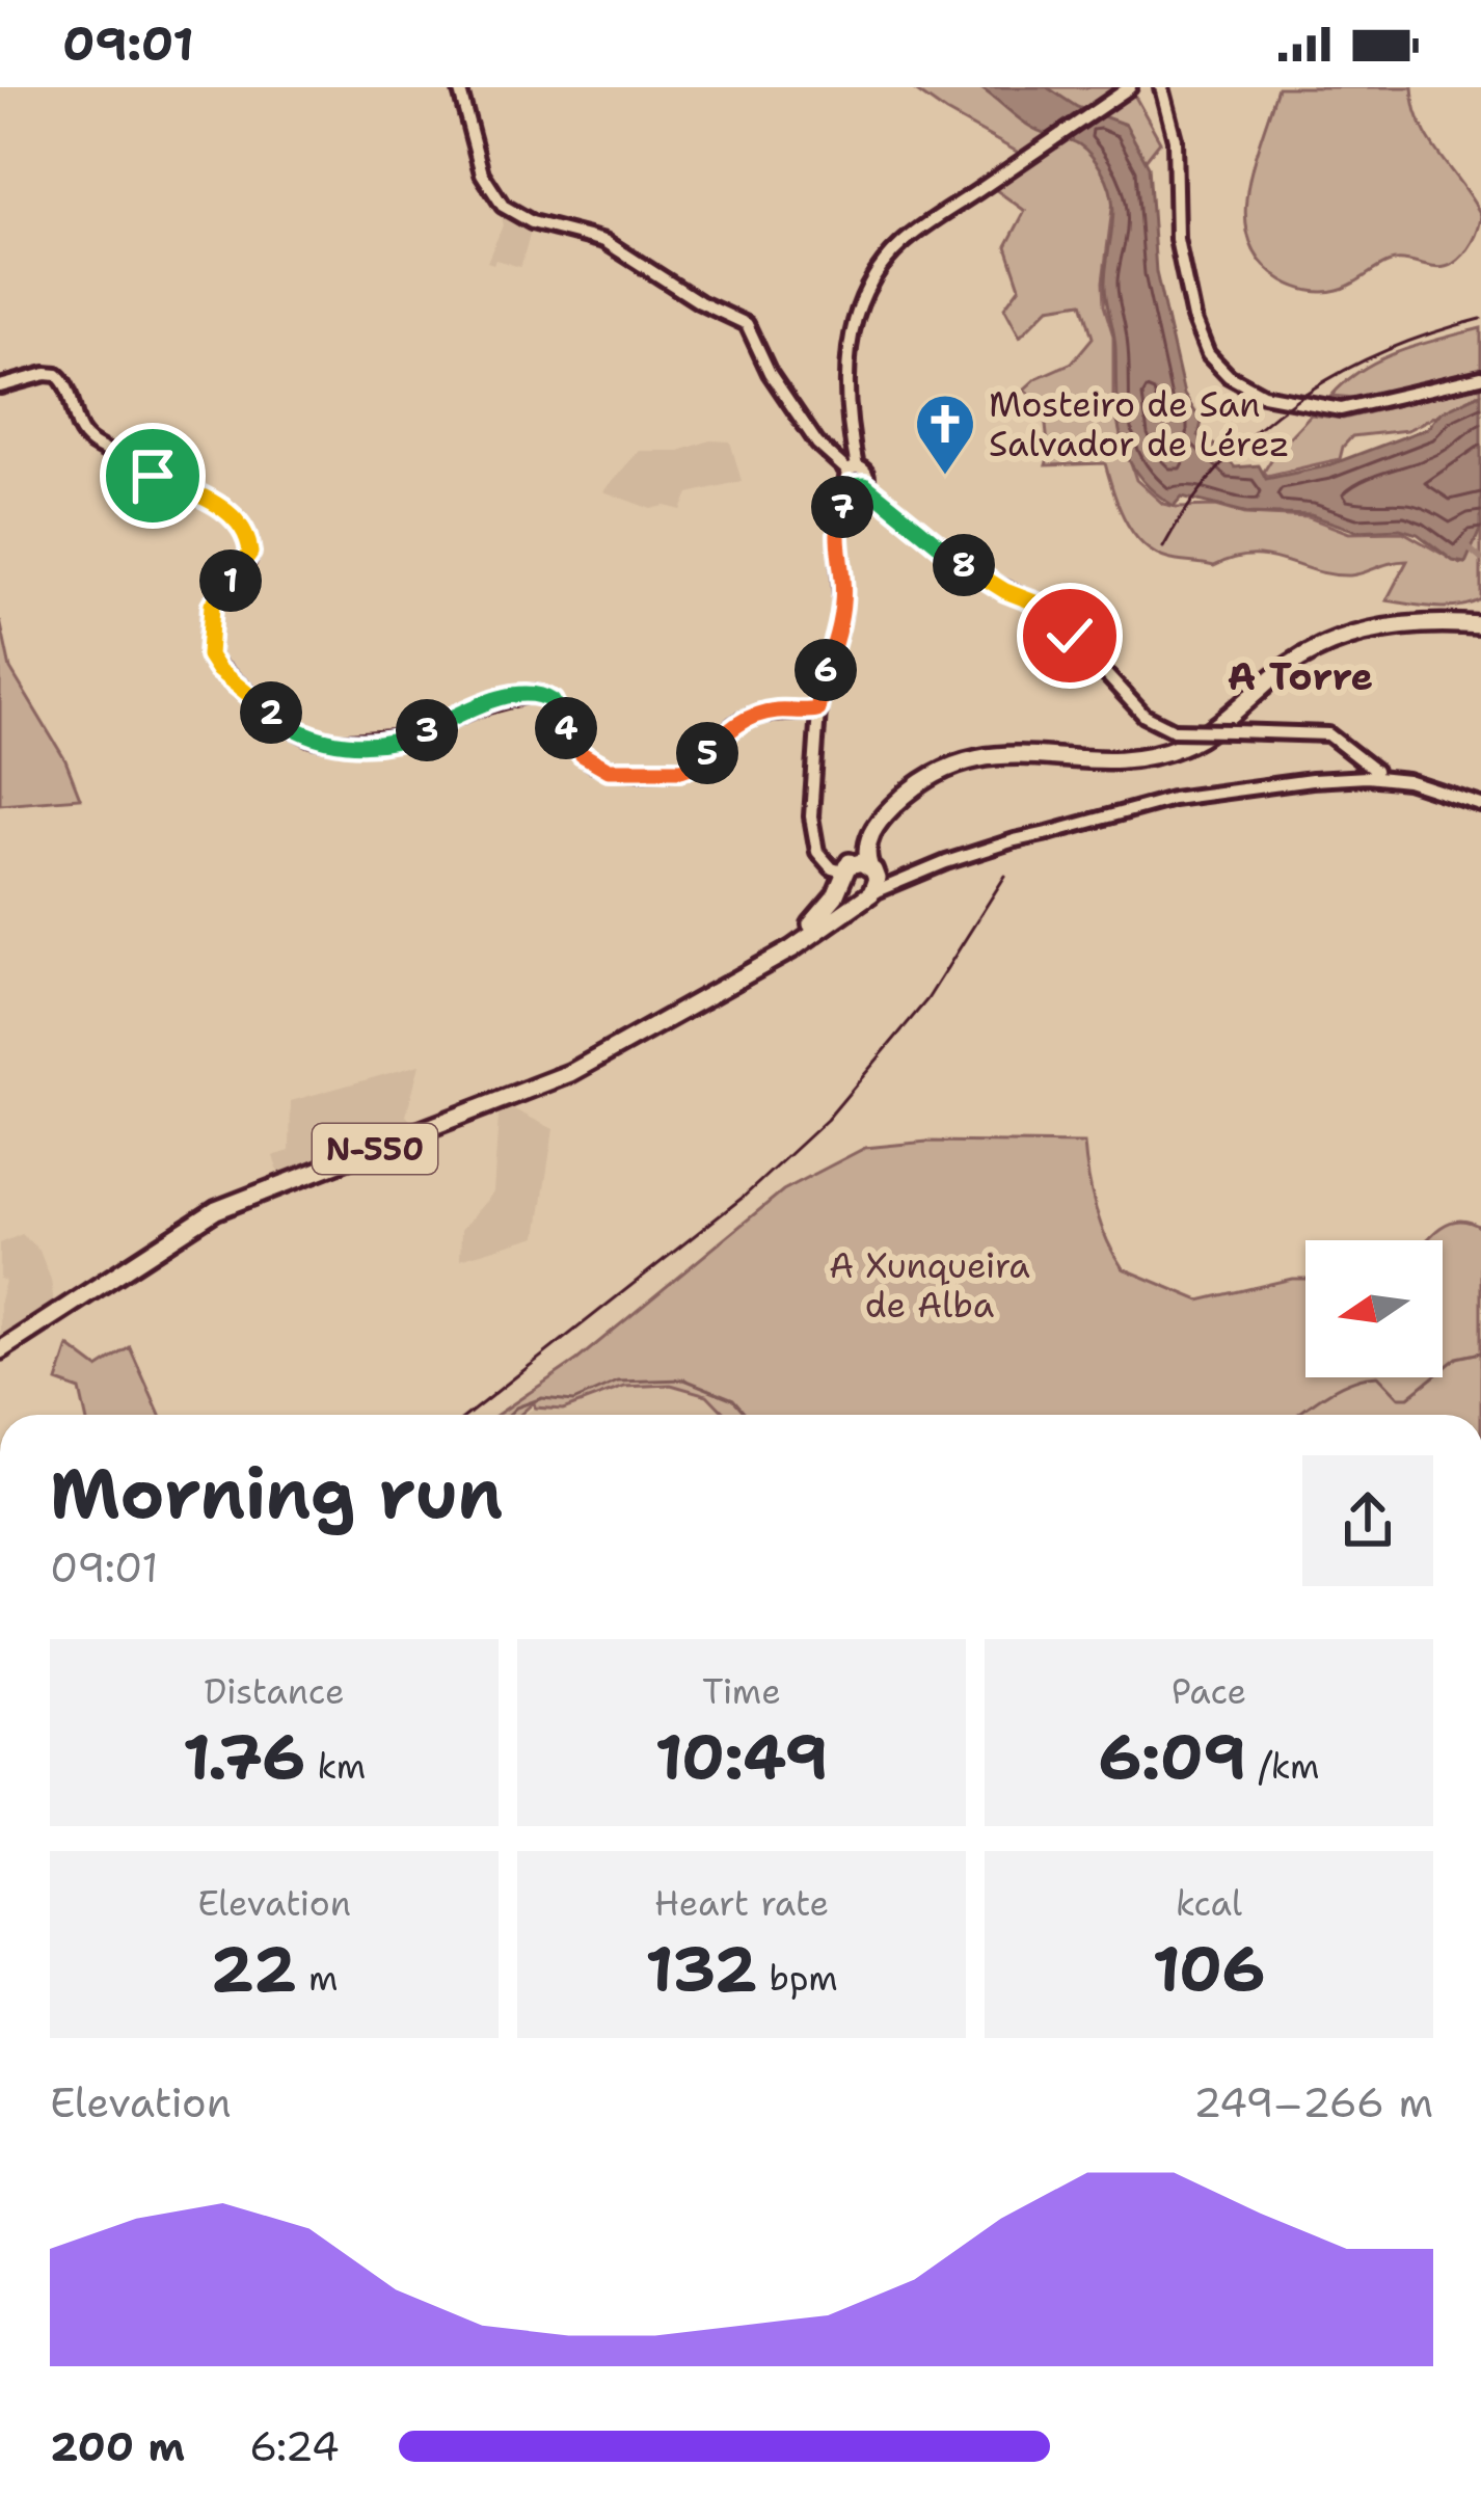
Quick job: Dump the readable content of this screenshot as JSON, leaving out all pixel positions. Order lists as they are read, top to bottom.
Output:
{
  "streets": {
    "highway": ["N-550"]
  },
  "districts": ["A Torre"],
  "parks": ["A Xunqueira de Alba"],
  "places": {
    "church": ["Mosteiro de San Salvador de Lérez"]
  },
  "north": "left",
  "page": {
    "status": "09:01",
    "pins": [
      "7",
      "8",
      "1",
      "6",
      "2",
      "4",
      "3",
      "5"
    ],
    "heading": ["Morning run", "09:01"],
    "stats": [
      ["Distance", "1.76 km"],
      ["Time", "10:49"],
      ["Pace", "6:09 /km"],
      ["Elevation", "22 m"],
      ["Heart rate", "132 bpm"],
      ["kcal", "106"]
    ],
    "chart": ["Elevation", "249–266 m"],
    "list": [
      {
        "name": "200 m",
        "note": "6:24"
      }
    ]
  }
}
